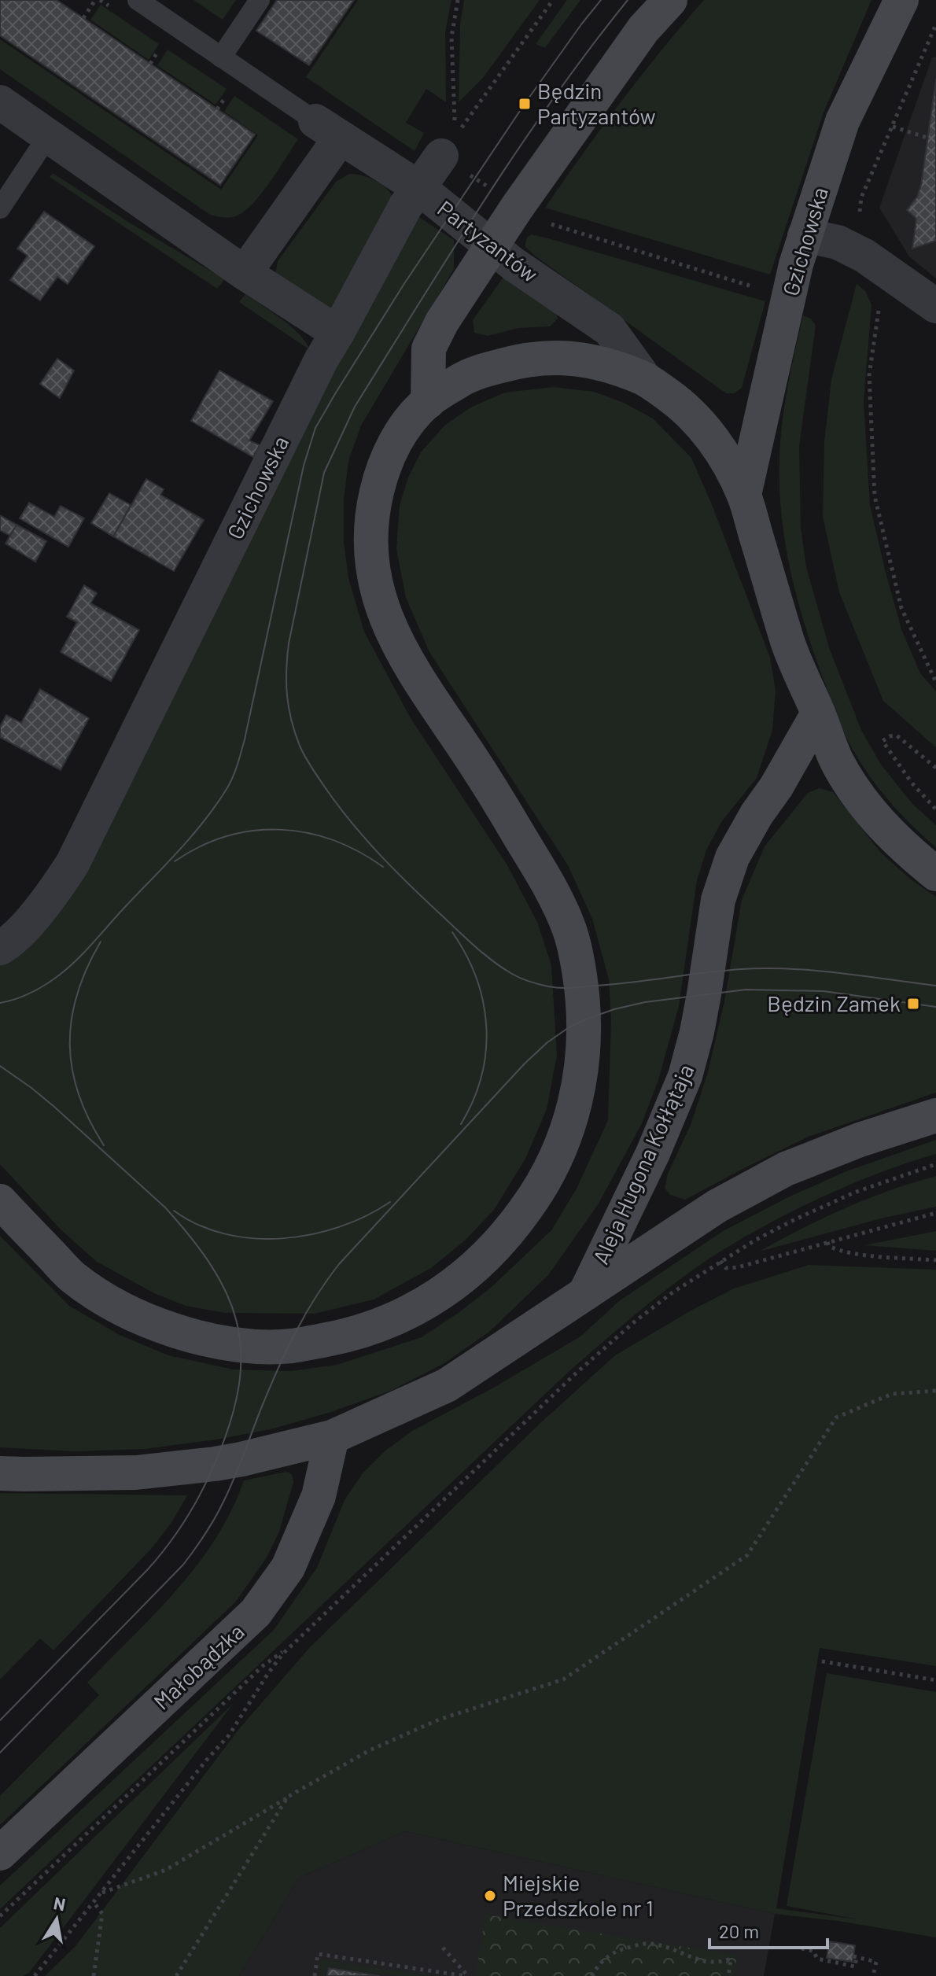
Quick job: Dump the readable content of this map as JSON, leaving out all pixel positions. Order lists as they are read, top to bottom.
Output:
{
  "streets": {
    "main road": ["Gzichowska", "Aleja Hugona Kołłątaja", "Małobądzka"],
    "street": ["Partyzantów"]
  },
  "crossings": [
    ["Partyzantów", "Gzichowska"]
  ],
  "places": {
    "transit": ["Będzin Partyzantów", "Będzin Zamek"],
    "other": ["Miejskie Przedszkole nr 1"]
  },
  "scale_bar": "20 m",
  "north": "top"
}
